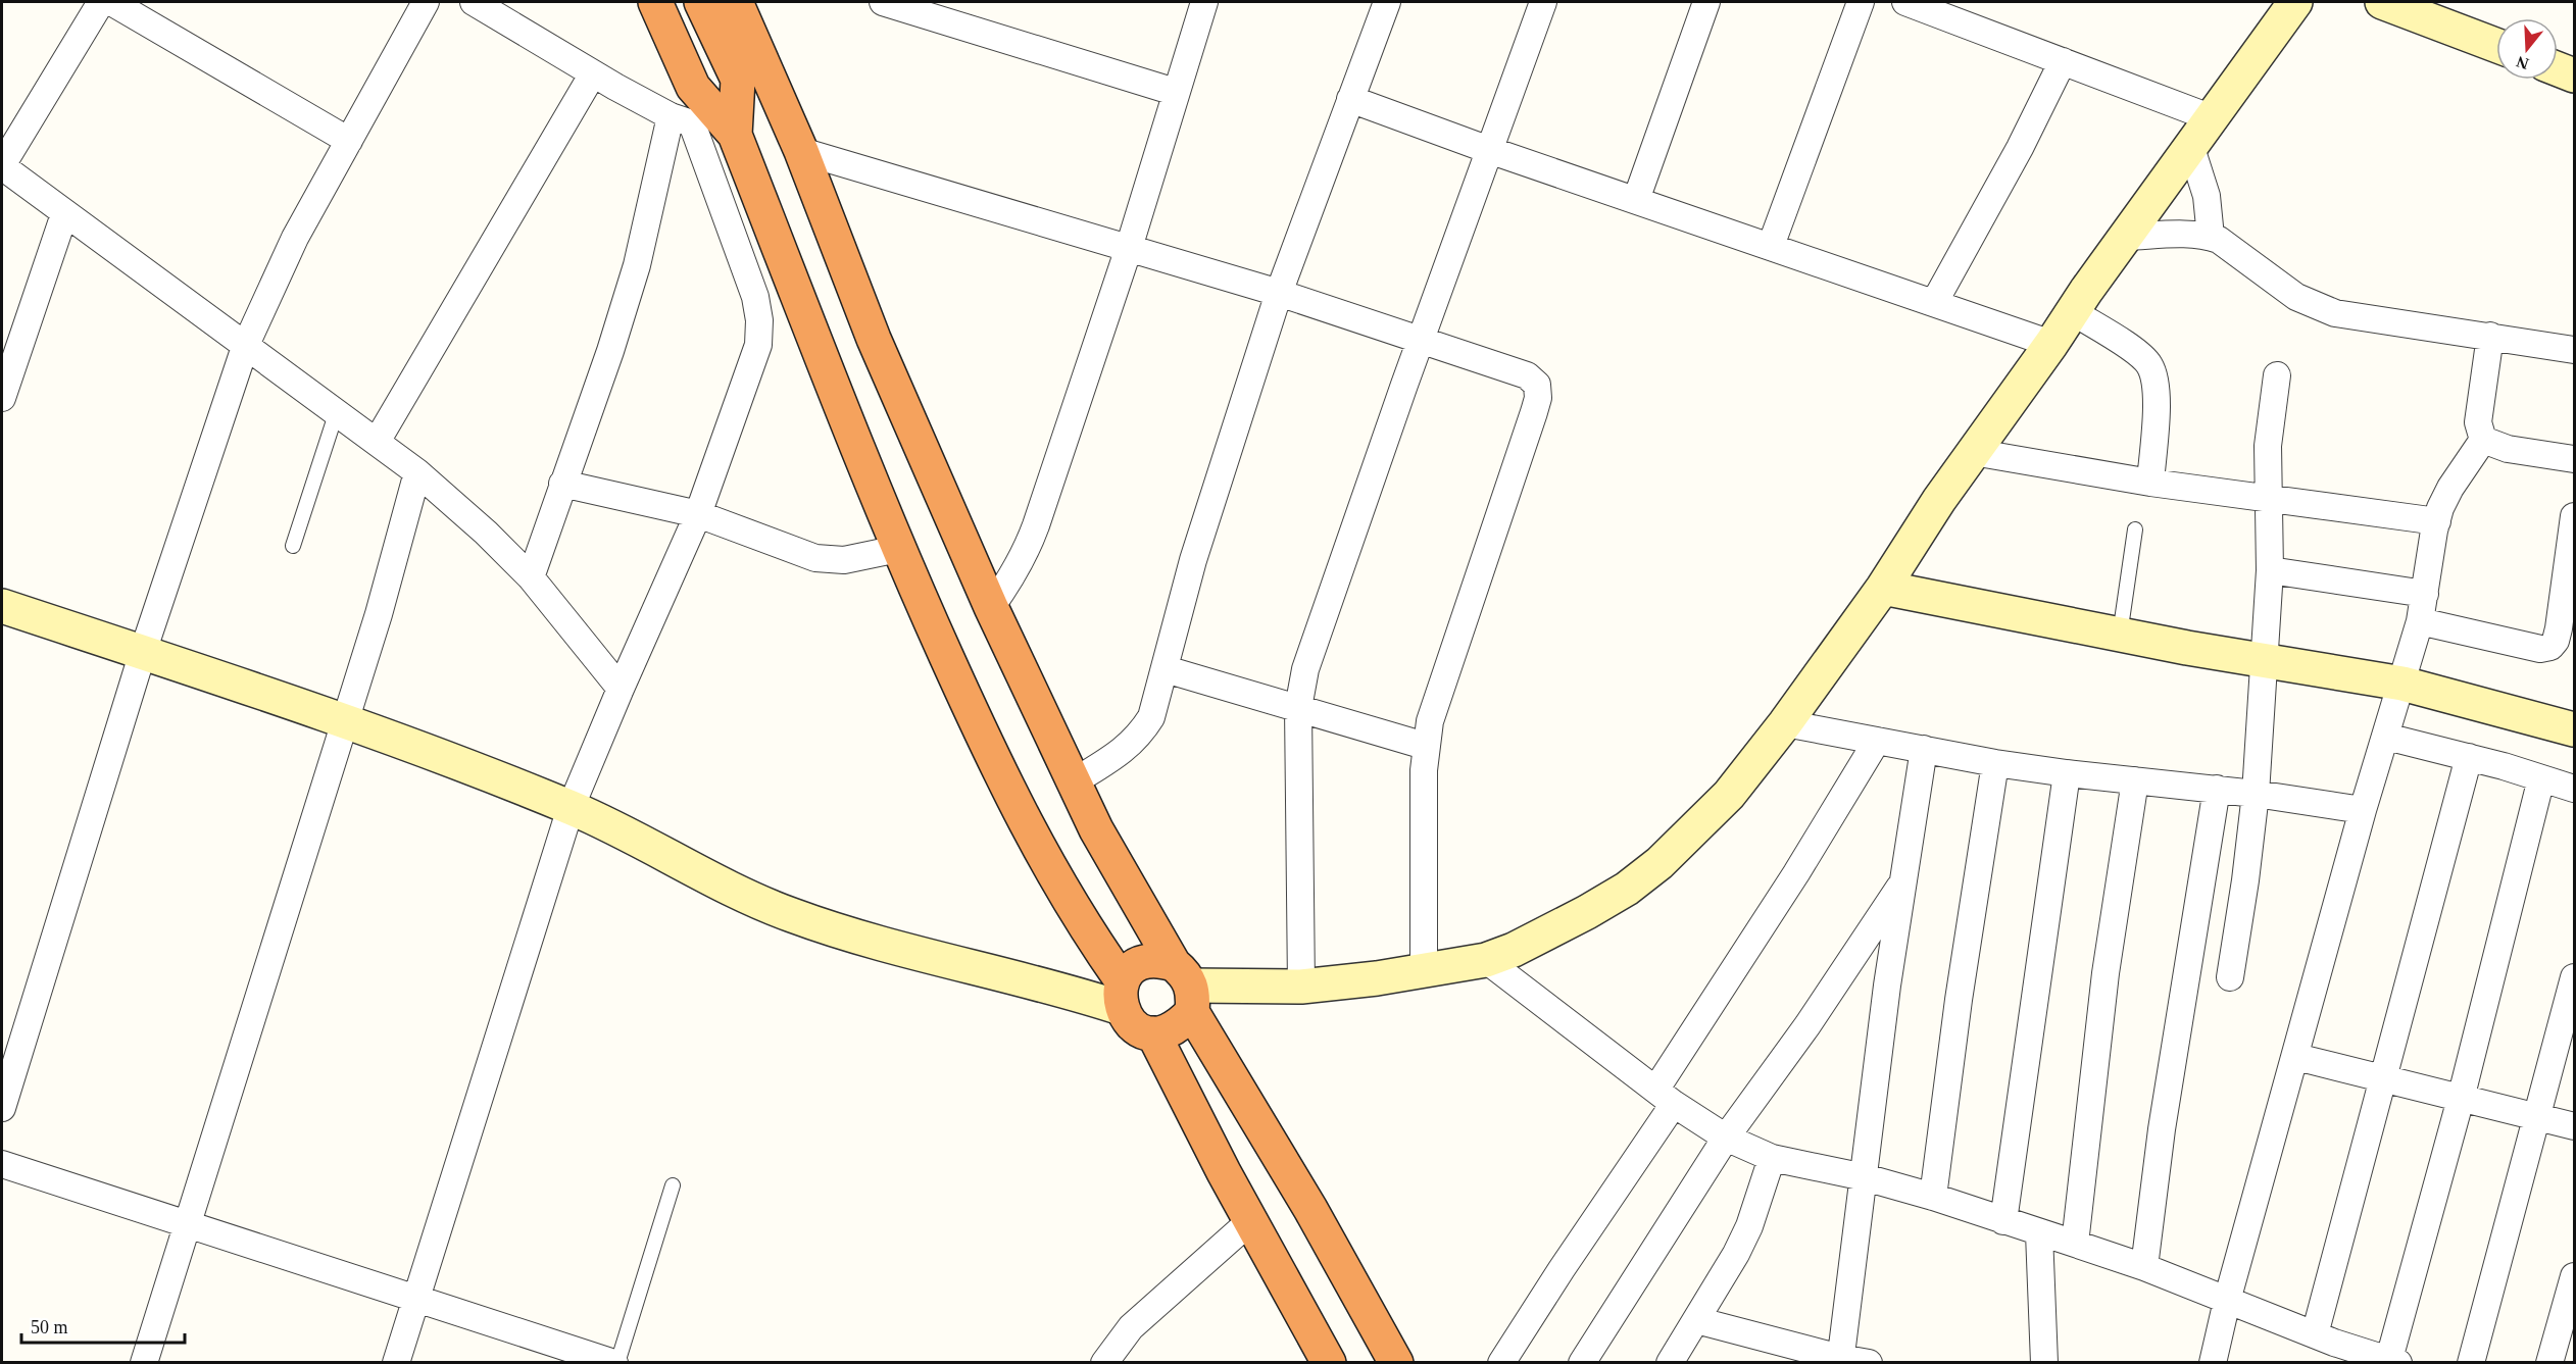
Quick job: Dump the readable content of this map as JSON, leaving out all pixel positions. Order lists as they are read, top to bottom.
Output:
{
  "scale_bar": "50 m",
  "north": "bottom"
}
